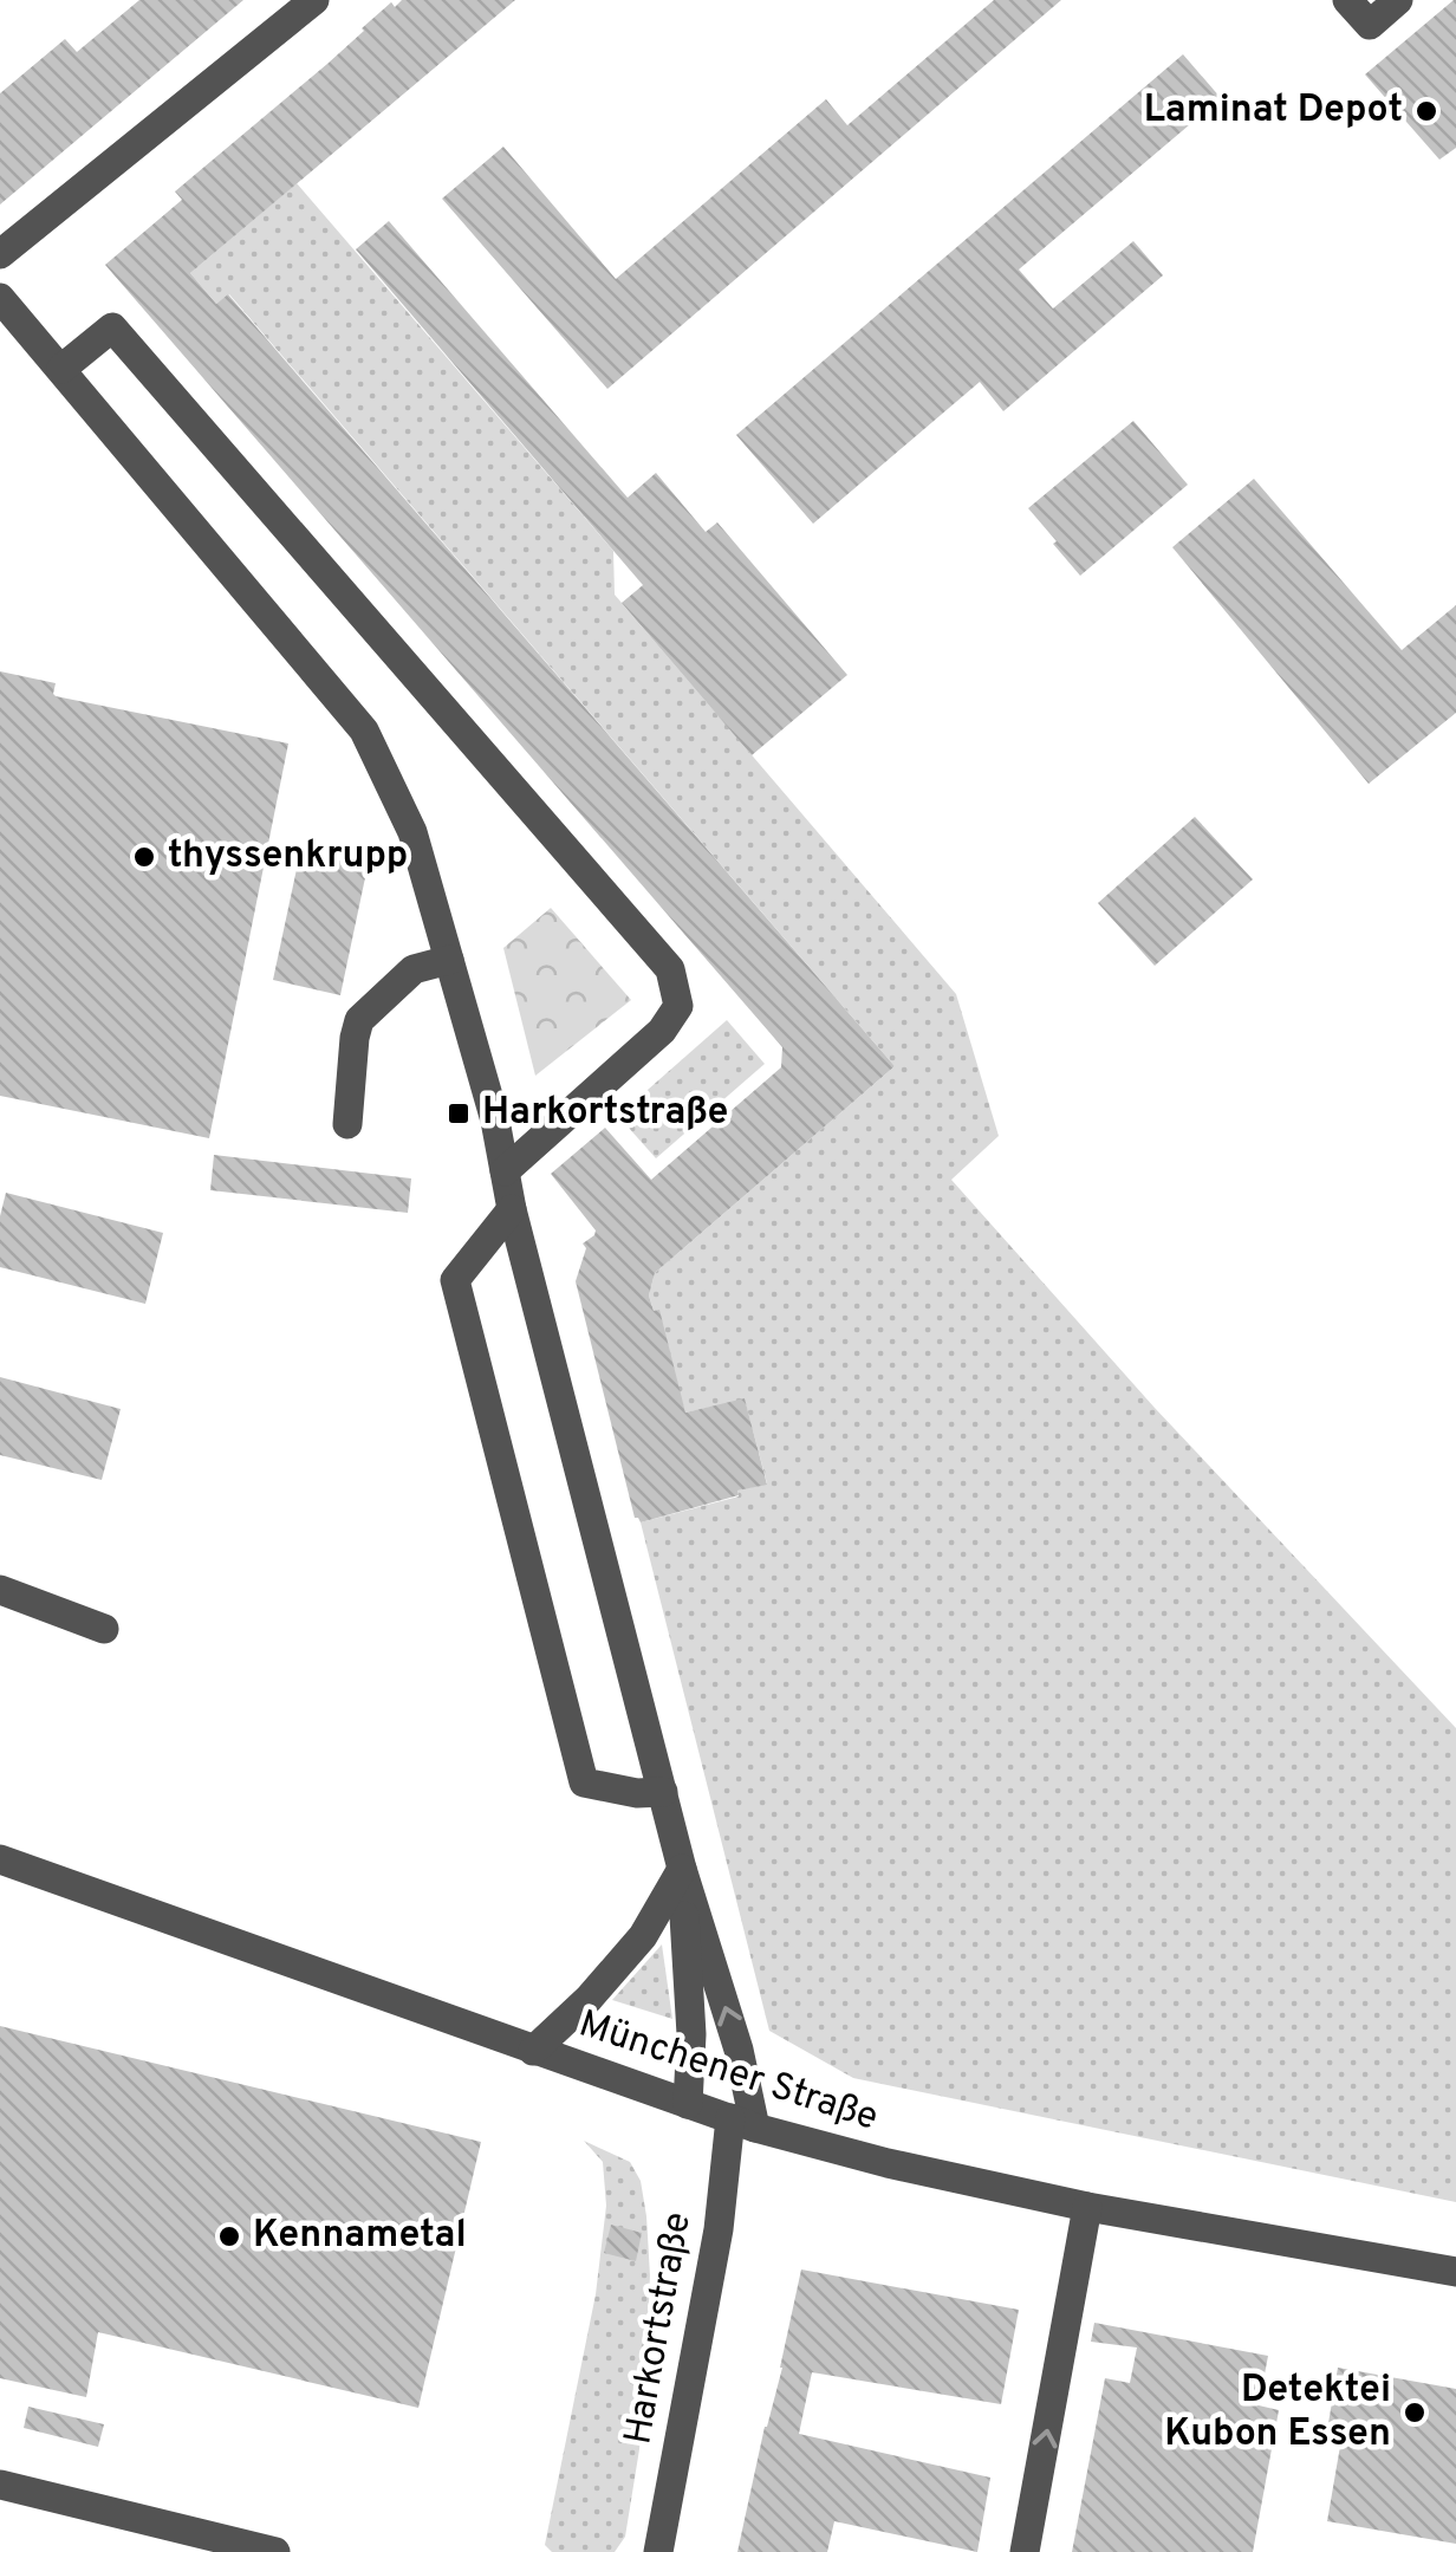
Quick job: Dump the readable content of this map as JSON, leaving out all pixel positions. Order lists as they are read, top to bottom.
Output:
{
  "streets": {
    "street": ["Münchener Straße", "Harkortstraße"]
  },
  "crossings": [
    ["Münchener Straße", "Harkortstraße"]
  ],
  "places": {
    "other": [
      "Laminat Depot",
      "thyssenkrupp",
      "Kennametal",
      "Detektei Kubon Essen"
    ],
    "transit": ["Harkortstraße"]
  }
}
